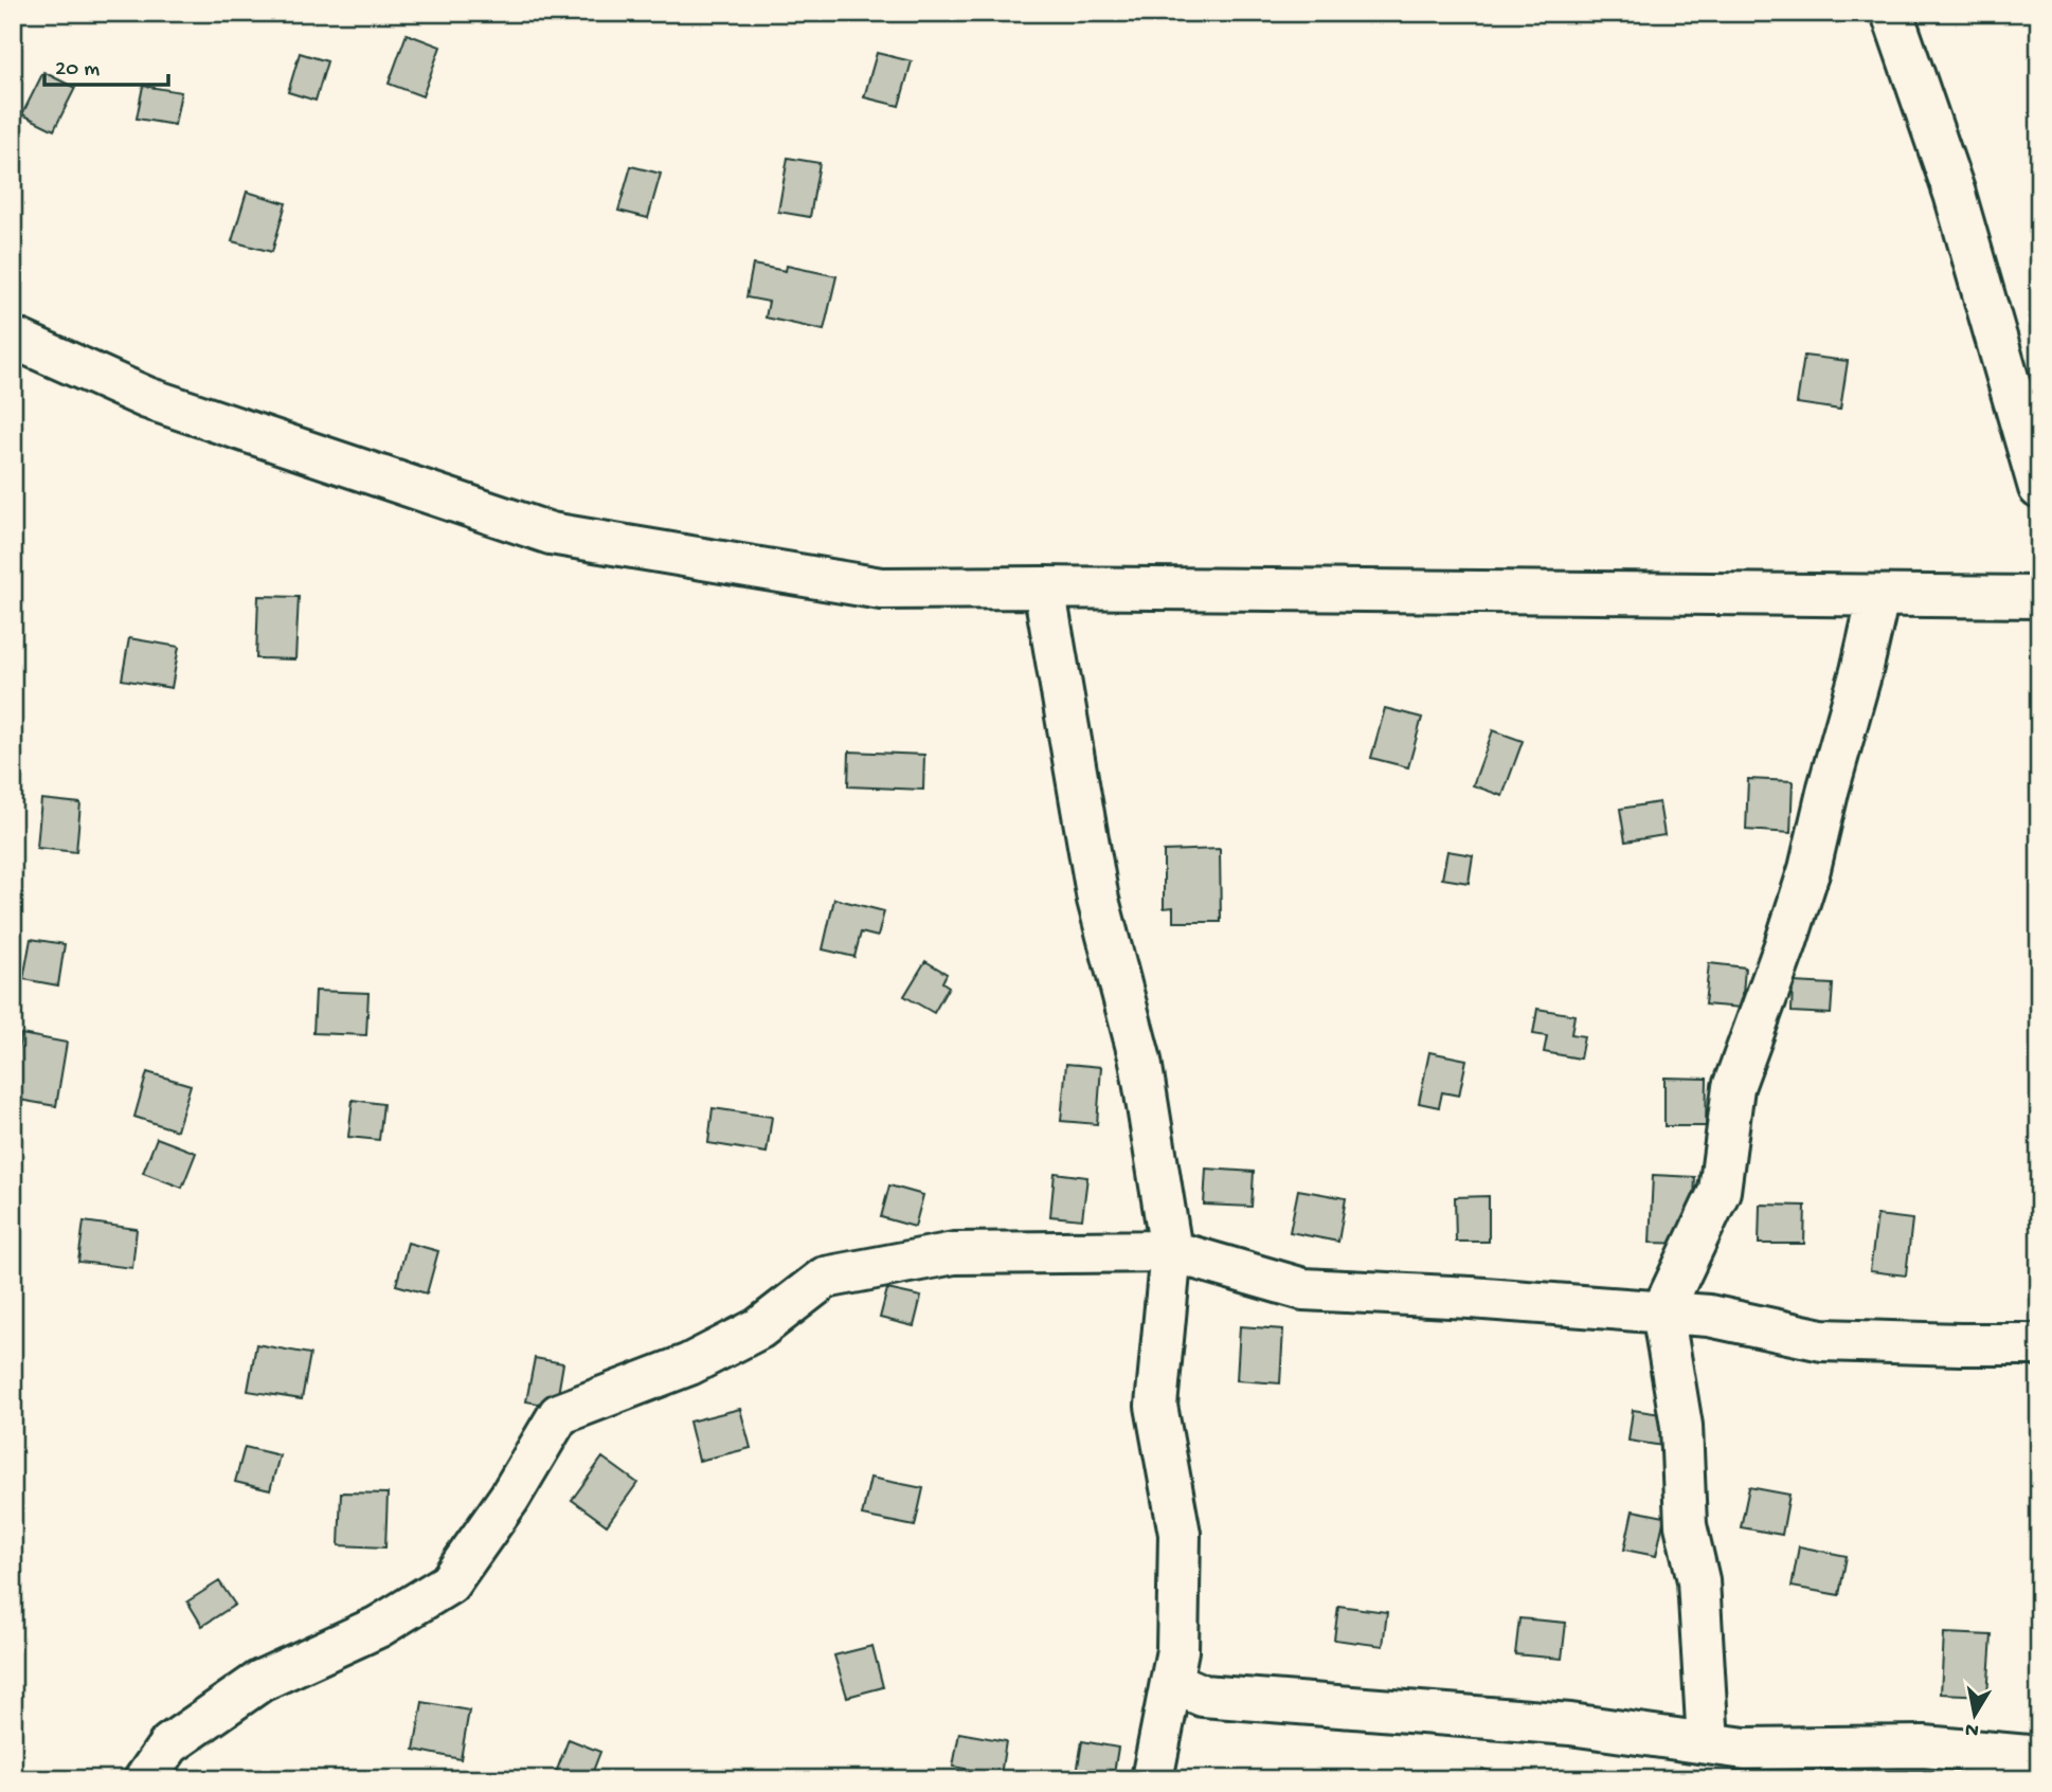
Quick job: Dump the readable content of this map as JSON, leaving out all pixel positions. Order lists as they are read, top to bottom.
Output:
{
  "scale_bar": "20 m",
  "north": "bottom"
}
